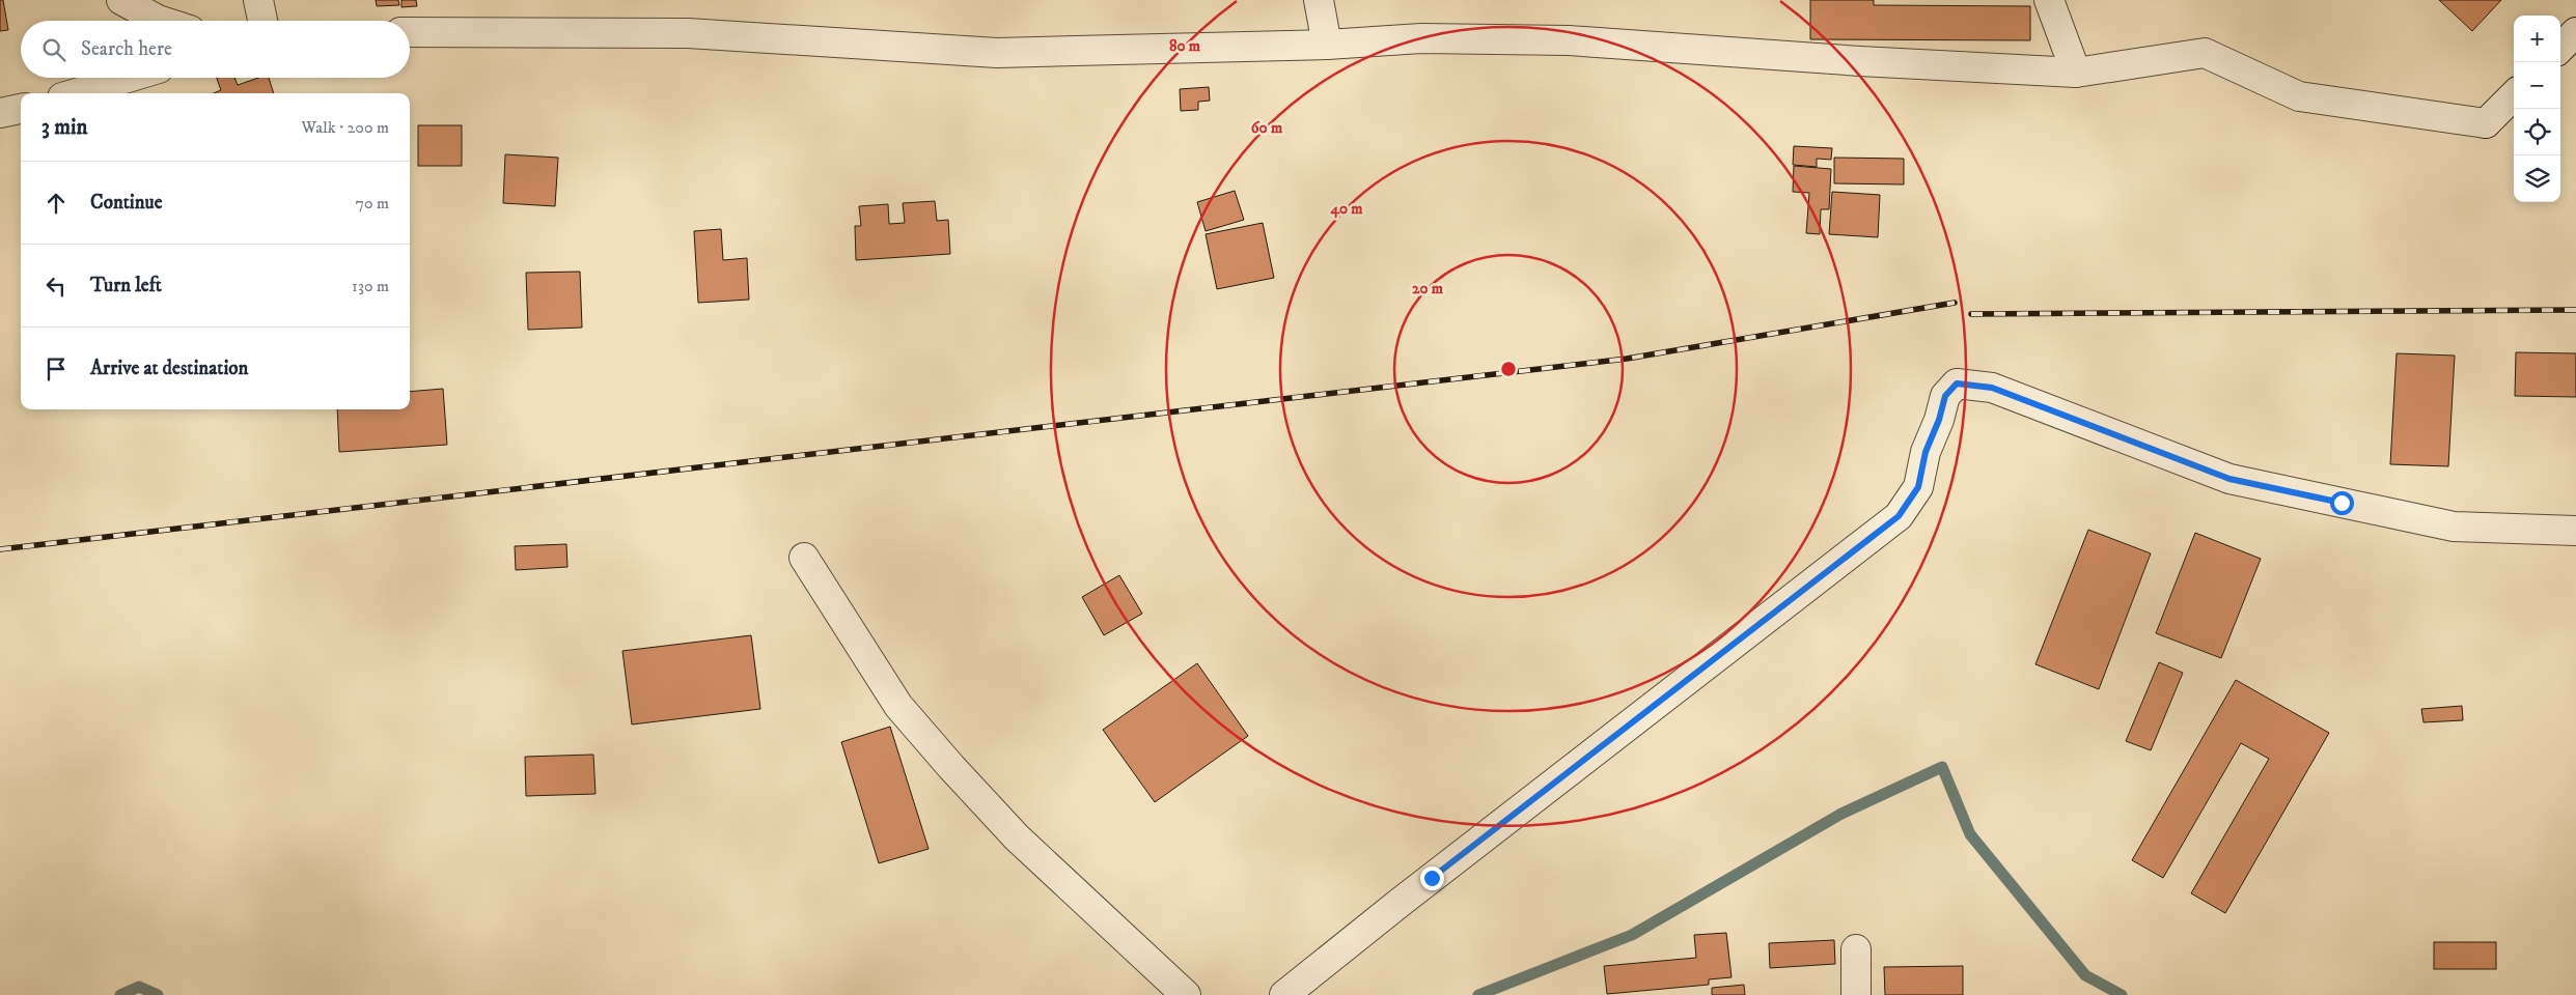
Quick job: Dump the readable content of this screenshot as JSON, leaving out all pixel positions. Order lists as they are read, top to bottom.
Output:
{
  "page": {
    "map_buttons": ["+", "−"],
    "search": "Search here",
    "heading": ["3 min", "Walk · 200 m"],
    "list": [
      ["Continue", "70 m"],
      ["Turn left", "130 m"],
      "Arrive at destination"
    ]
  },
  "rings": [
    "80 m",
    "60 m",
    "40 m",
    "20 m"
  ]
}
